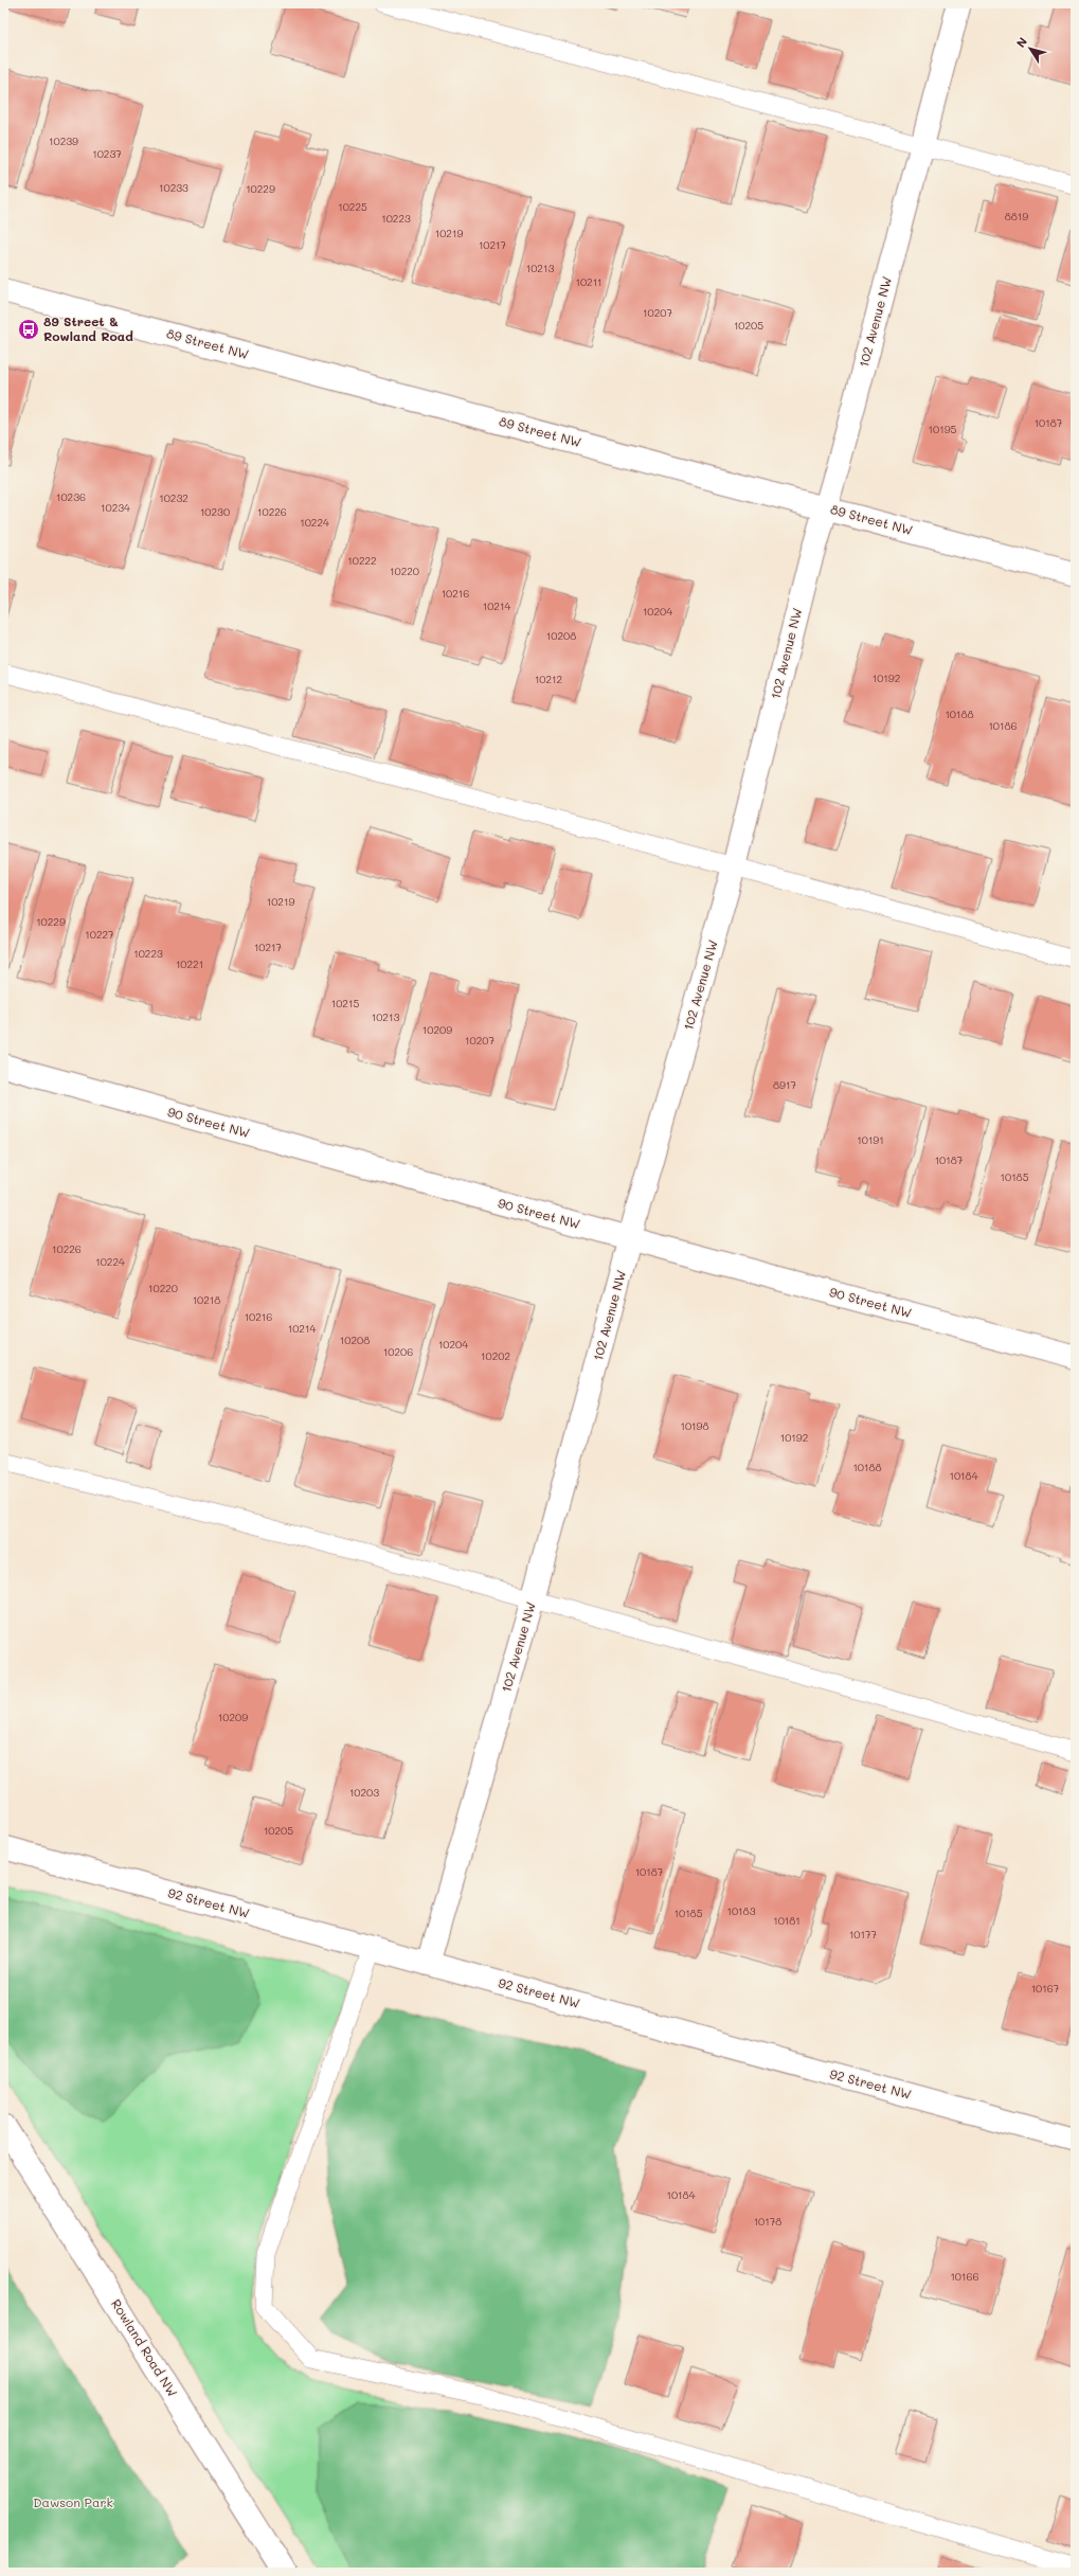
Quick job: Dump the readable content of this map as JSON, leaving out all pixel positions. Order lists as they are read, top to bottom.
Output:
{
  "streets": {
    "street": [
      "102 Avenue NW",
      "89 Street NW",
      "90 Street NW",
      "92 Street NW",
      "Rowland Road NW"
    ]
  },
  "crossings": [
    ["102 Avenue NW", "89 Street NW"],
    ["102 Avenue NW", "90 Street NW"],
    ["102 Avenue NW", "92 Street NW"]
  ],
  "parks": ["Dawson Park"],
  "places": {
    "bus stop": ["89 Street & Rowland Road"]
  },
  "house_numbers": [
    "10239",
    "10237",
    "10233",
    "10229",
    "10225",
    "8819",
    "10223",
    "10219",
    "10217",
    "10213",
    "10211",
    "10207",
    "10205",
    "10187",
    "10195",
    "10236",
    "10232",
    "10234",
    "10230",
    "10226",
    "10224",
    "10222",
    "10220",
    "10216",
    "10214",
    "10204",
    "10208",
    "10192",
    "10212",
    "10188",
    "10186",
    "10219",
    "10229",
    "10227",
    "10217",
    "10223",
    "10221",
    "10215",
    "10213",
    "10209",
    "10207",
    "8917",
    "10191",
    "10187",
    "10185",
    "10226",
    "10224",
    "10220",
    "10218",
    "10216",
    "10214",
    "10208",
    "10204",
    "10206",
    "10202",
    "10198",
    "10192",
    "10188",
    "10184",
    "10209",
    "10203",
    "10205",
    "10187",
    "10183",
    "10185",
    "10181",
    "10177",
    "10167",
    "10184",
    "10178",
    "10166"
  ],
  "north": "top left"
}
